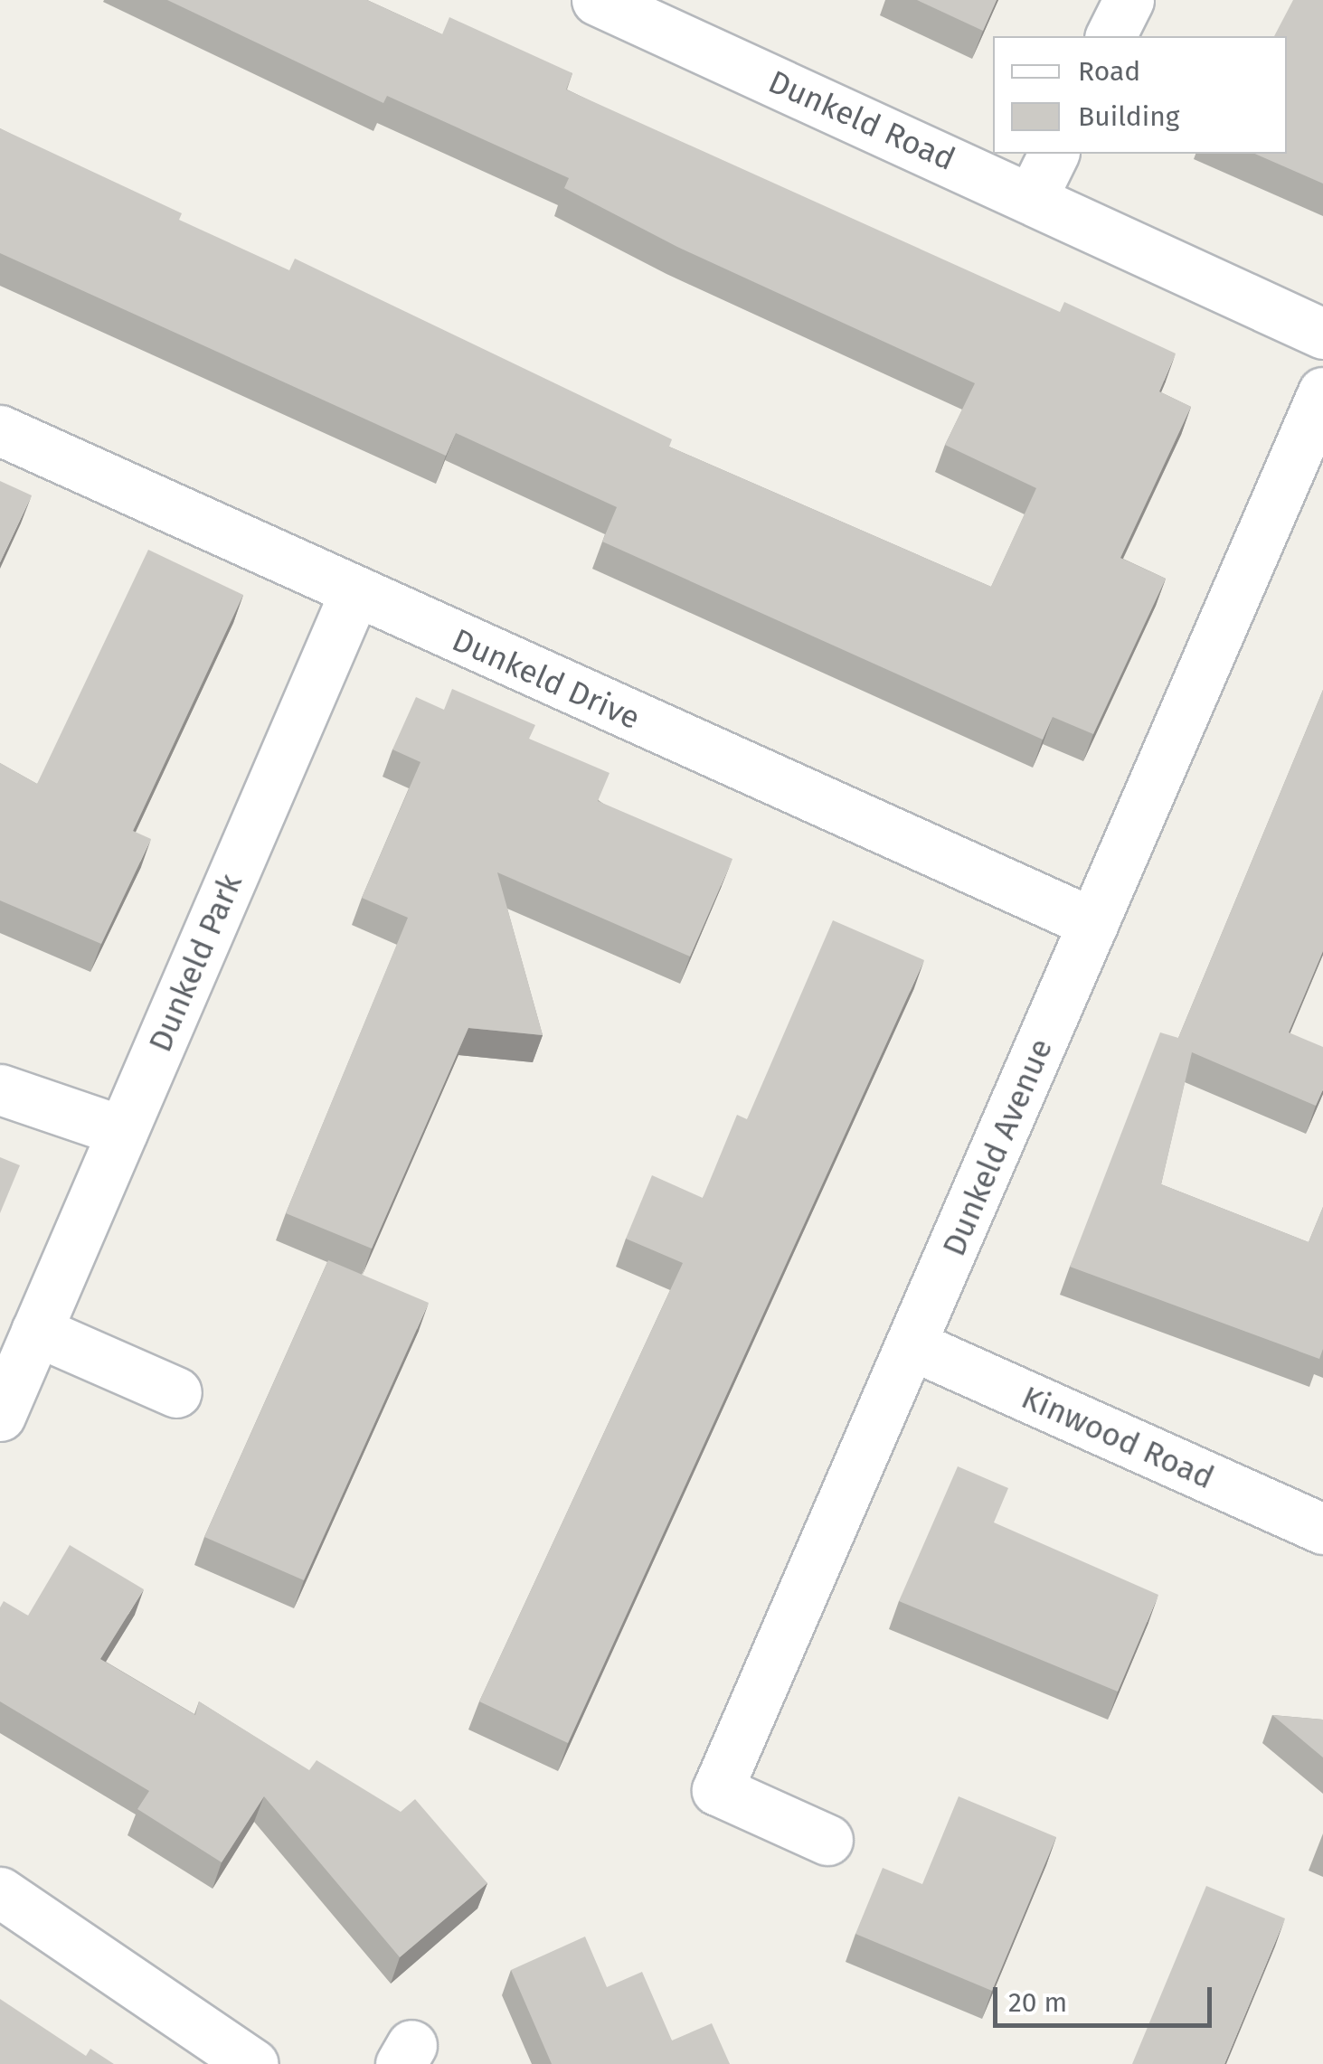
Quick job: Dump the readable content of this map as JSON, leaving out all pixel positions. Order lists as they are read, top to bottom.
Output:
{
  "streets": {
    "street": [
      "Dunkeld Road",
      "Dunkeld Drive",
      "Dunkeld Park",
      "Dunkeld Avenue",
      "Kinwood Road"
    ]
  },
  "crossings": [
    ["Dunkeld Drive", "Dunkeld Park"],
    ["Dunkeld Drive", "Dunkeld Avenue"],
    ["Dunkeld Avenue", "Kinwood Road"]
  ],
  "legend": ["Road", "Building"],
  "scale_bar": "20 m"
}
